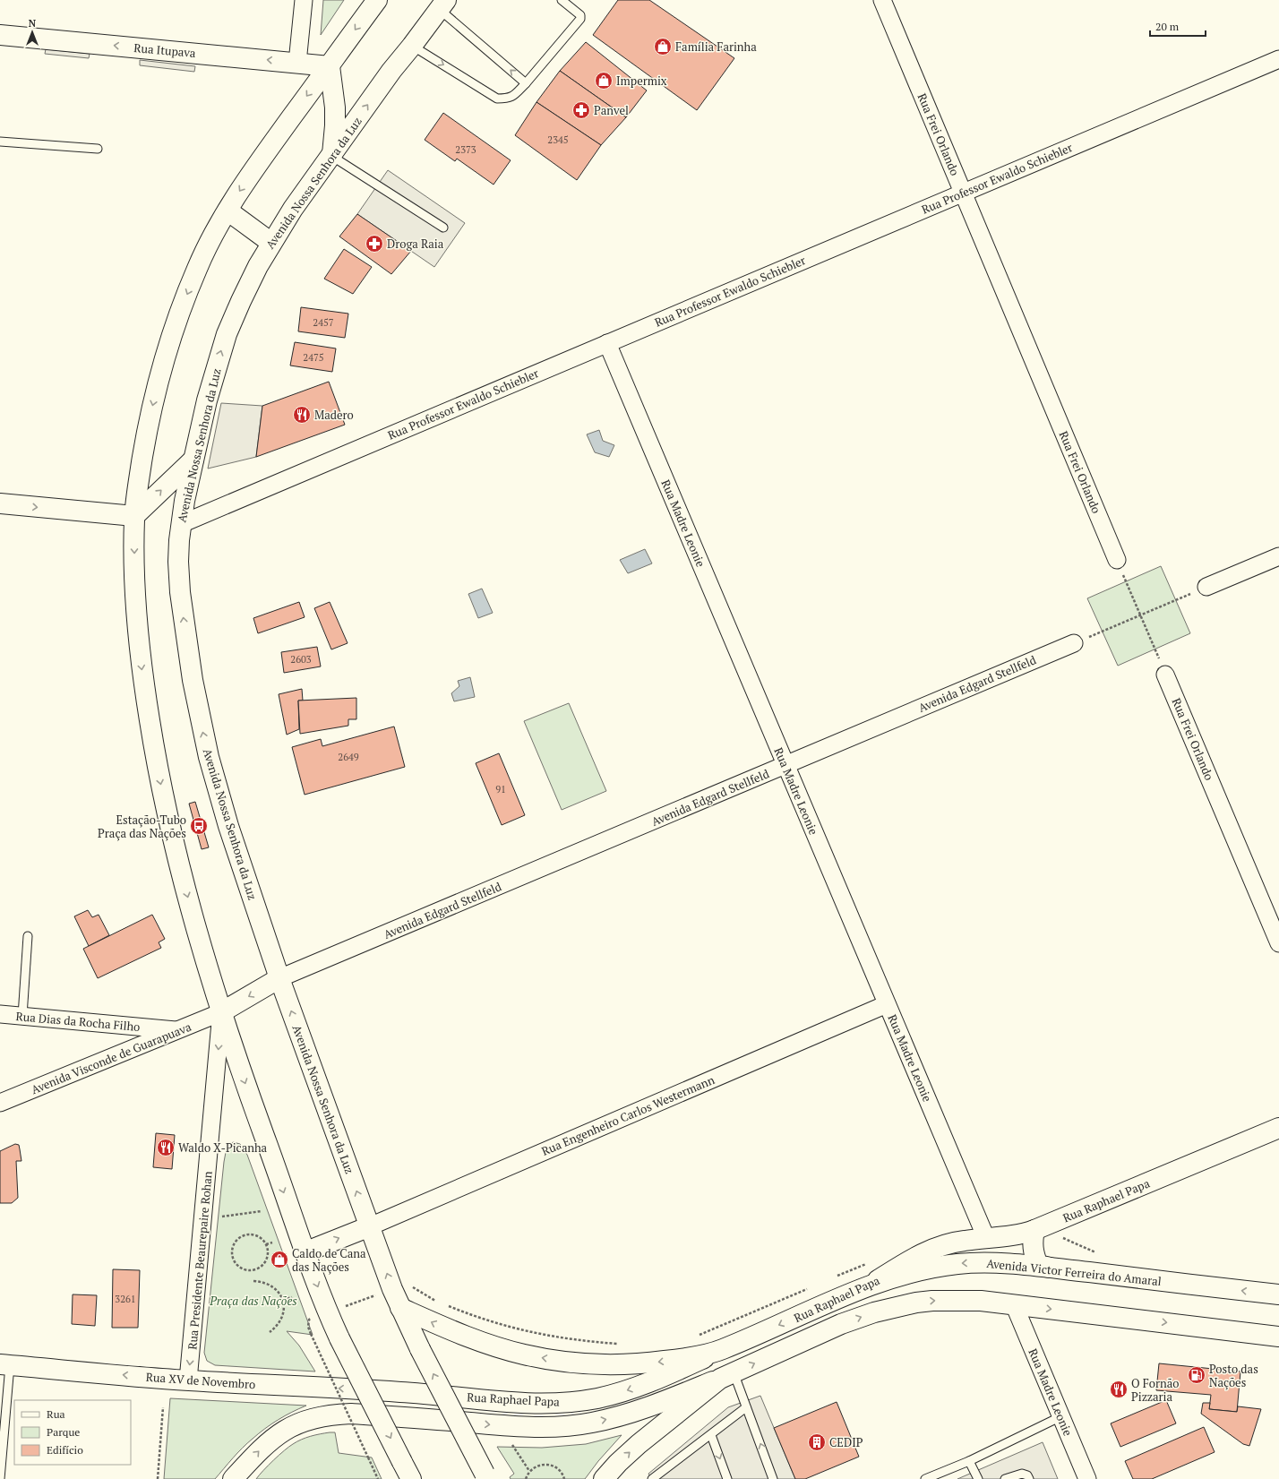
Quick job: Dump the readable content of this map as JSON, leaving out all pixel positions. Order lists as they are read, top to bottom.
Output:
{
  "streets": {
    "main road": [
      "Rua Itupava",
      "Avenida Nossa Senhora da Luz",
      "Rua Raphael Papa",
      "Avenida Victor Ferreira do Amaral",
      "Rua XV de Novembro"
    ],
    "street": [
      "Rua Frei Orlando",
      "Rua Professor Ewaldo Schiebler",
      "Rua Madre Leonie",
      "Avenida Edgard Stellfeld",
      "Rua Dias da Rocha Filho",
      "Avenida Visconde de Guarapuava",
      "Rua Engenheiro Carlos Westermann",
      "Rua Presidente Beaurepaire Rohan"
    ]
  },
  "crossings": [
    ["Rua Frei Orlando", "Rua Professor Ewaldo Schiebler"],
    ["Rua Professor Ewaldo Schiebler", "Avenida Nossa Senhora da Luz"],
    ["Rua Professor Ewaldo Schiebler", "Rua Madre Leonie"],
    ["Avenida Nossa Senhora da Luz", "Avenida Edgard Stellfeld"],
    ["Avenida Nossa Senhora da Luz", "Rua Engenheiro Carlos Westermann"],
    ["Rua Madre Leonie", "Avenida Edgard Stellfeld"],
    ["Rua Madre Leonie", "Rua Engenheiro Carlos Westermann"],
    ["Rua Madre Leonie", "Rua Raphael Papa"],
    ["Rua Dias da Rocha Filho", "Avenida Visconde de Guarapuava"],
    ["Avenida Visconde de Guarapuava", "Rua Presidente Beaurepaire Rohan"],
    ["Rua Raphael Papa", "Avenida Victor Ferreira do Amaral"],
    ["Rua Raphael Papa", "Rua XV de Novembro"],
    ["Rua Presidente Beaurepaire Rohan", "Rua XV de Novembro"]
  ],
  "one_way": ["Rua Itupava", "Rua Presidente Beaurepaire Rohan", "Rua XV de Novembro"],
  "parks": ["Praça das Nações"],
  "places": {
    "shop": ["Família Farinha", "Impermix", "Caldo de Cana das Nações"],
    "pharmacy": ["Panvel", "Droga Raia"],
    "restaurant": ["Madero", "Waldo X-Picanha", "O Fornão Pizzaria"],
    "bus stop": ["Estação-Tubo Praça das Nações"],
    "fuel station": ["Posto das Nações"],
    "building": ["CEDIP"]
  },
  "house_numbers": [
    "2345",
    "2373",
    "2457",
    "2475",
    "2603",
    "2649",
    "91",
    "3261"
  ],
  "legend": ["Rua", "Parque", "Edifício"],
  "scale_bar": "20 m",
  "north": "top"
}
